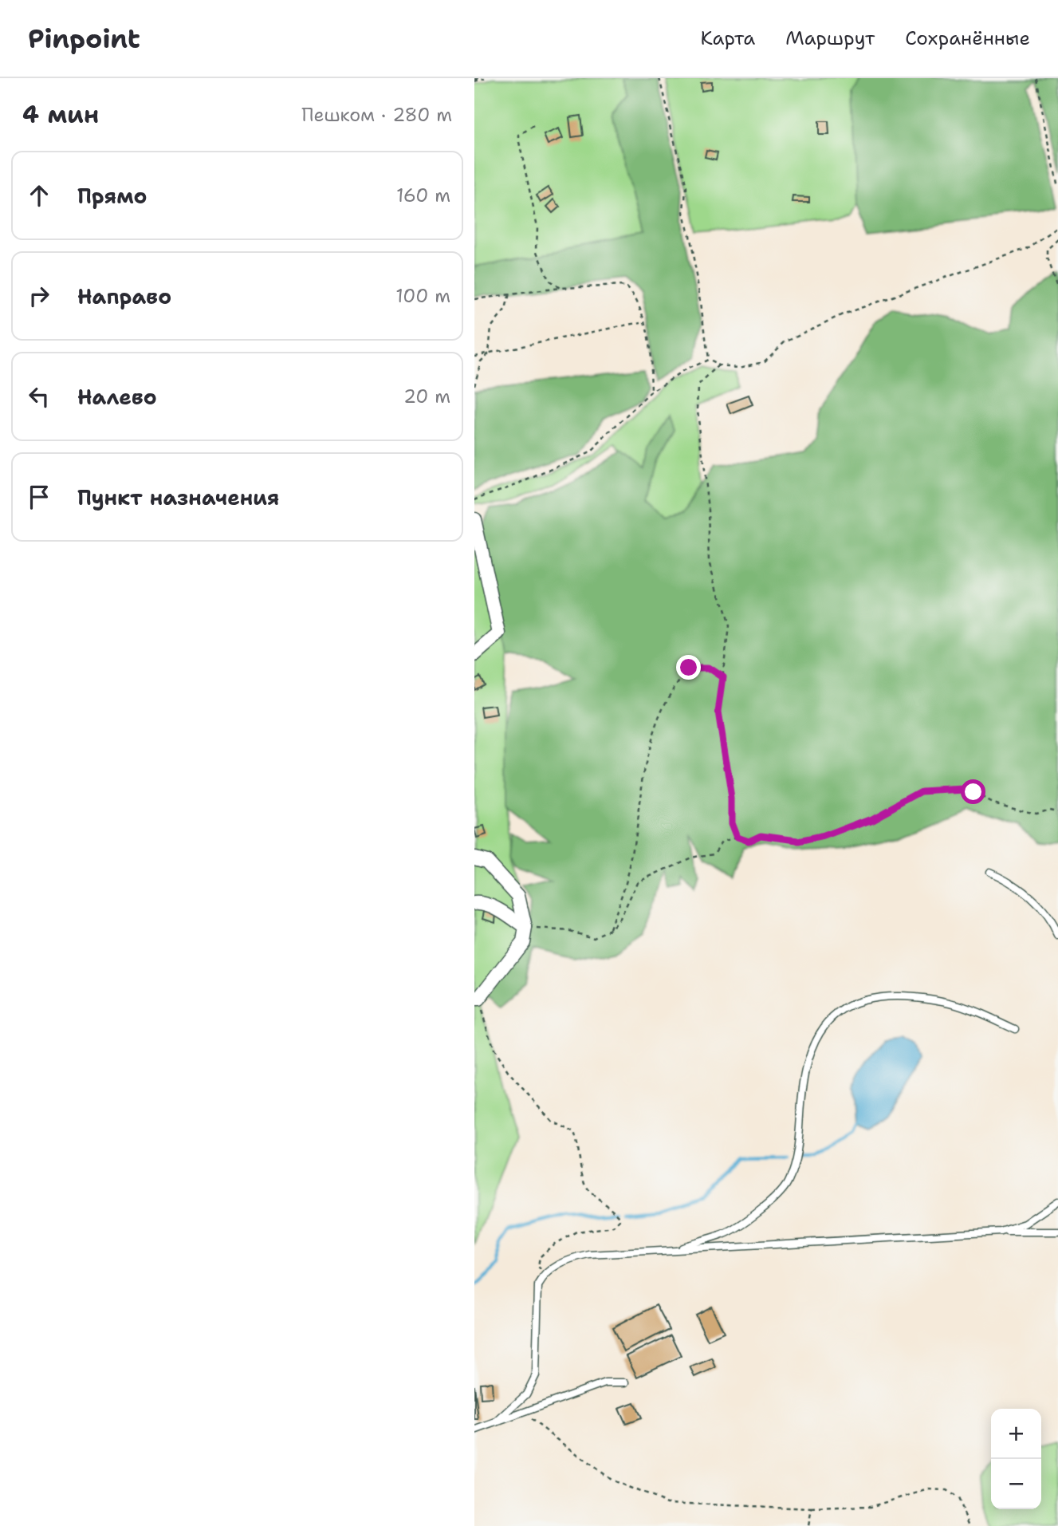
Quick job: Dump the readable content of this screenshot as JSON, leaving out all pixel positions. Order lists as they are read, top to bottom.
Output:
{
  "page": {
    "header": "Pinpoint",
    "nav": ["Карта", "Маршрут", "Сохранённые"],
    "heading": ["4 мин", "Пешком · 280 m"],
    "list": [
      ["Прямо", "160 m"],
      ["Направо", "100 m"],
      ["Налево", "20 m"],
      "Пункт назначения"
    ],
    "map_buttons": ["+", "−"]
  }
}
